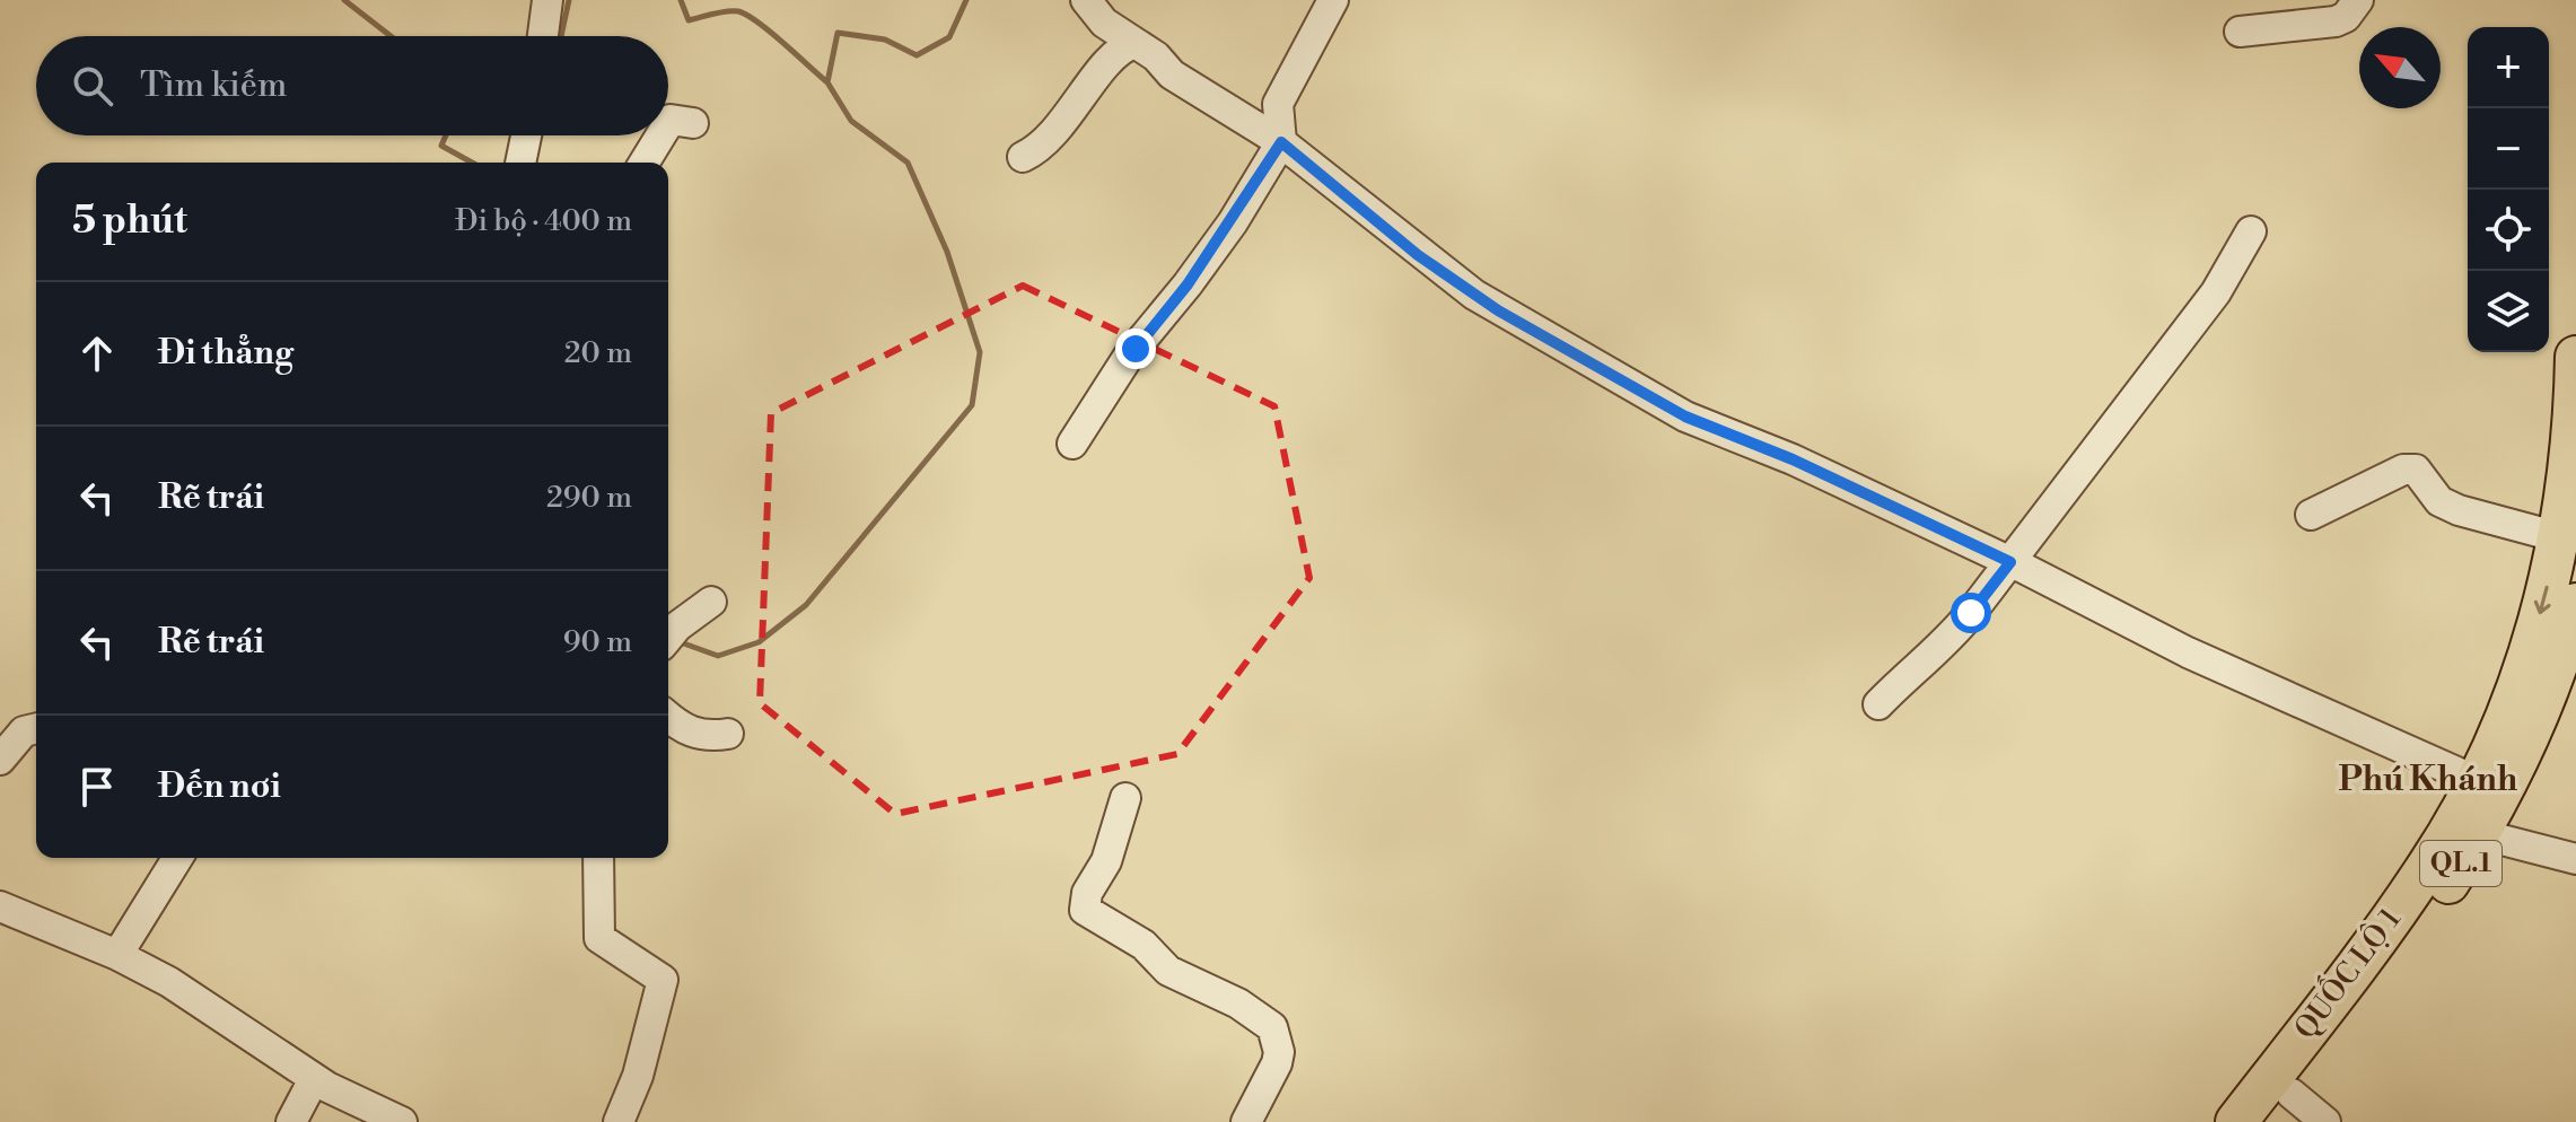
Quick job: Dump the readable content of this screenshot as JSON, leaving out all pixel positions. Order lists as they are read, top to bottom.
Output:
{
  "streets": {
    "highway": ["QL.1", "QUỐC LỘ 1"]
  },
  "districts": ["Phú Khánh"],
  "north": "top left",
  "page": {
    "map_buttons": ["+", "−"],
    "search": "Tìm kiếm",
    "heading": ["5 phút", "Đi bộ · 400 m"],
    "list": [
      ["Đi thẳng", "20 m"],
      ["Rẽ trái", "290 m"],
      ["Rẽ trái", "90 m"],
      "Đến nơi"
    ]
  }
}
